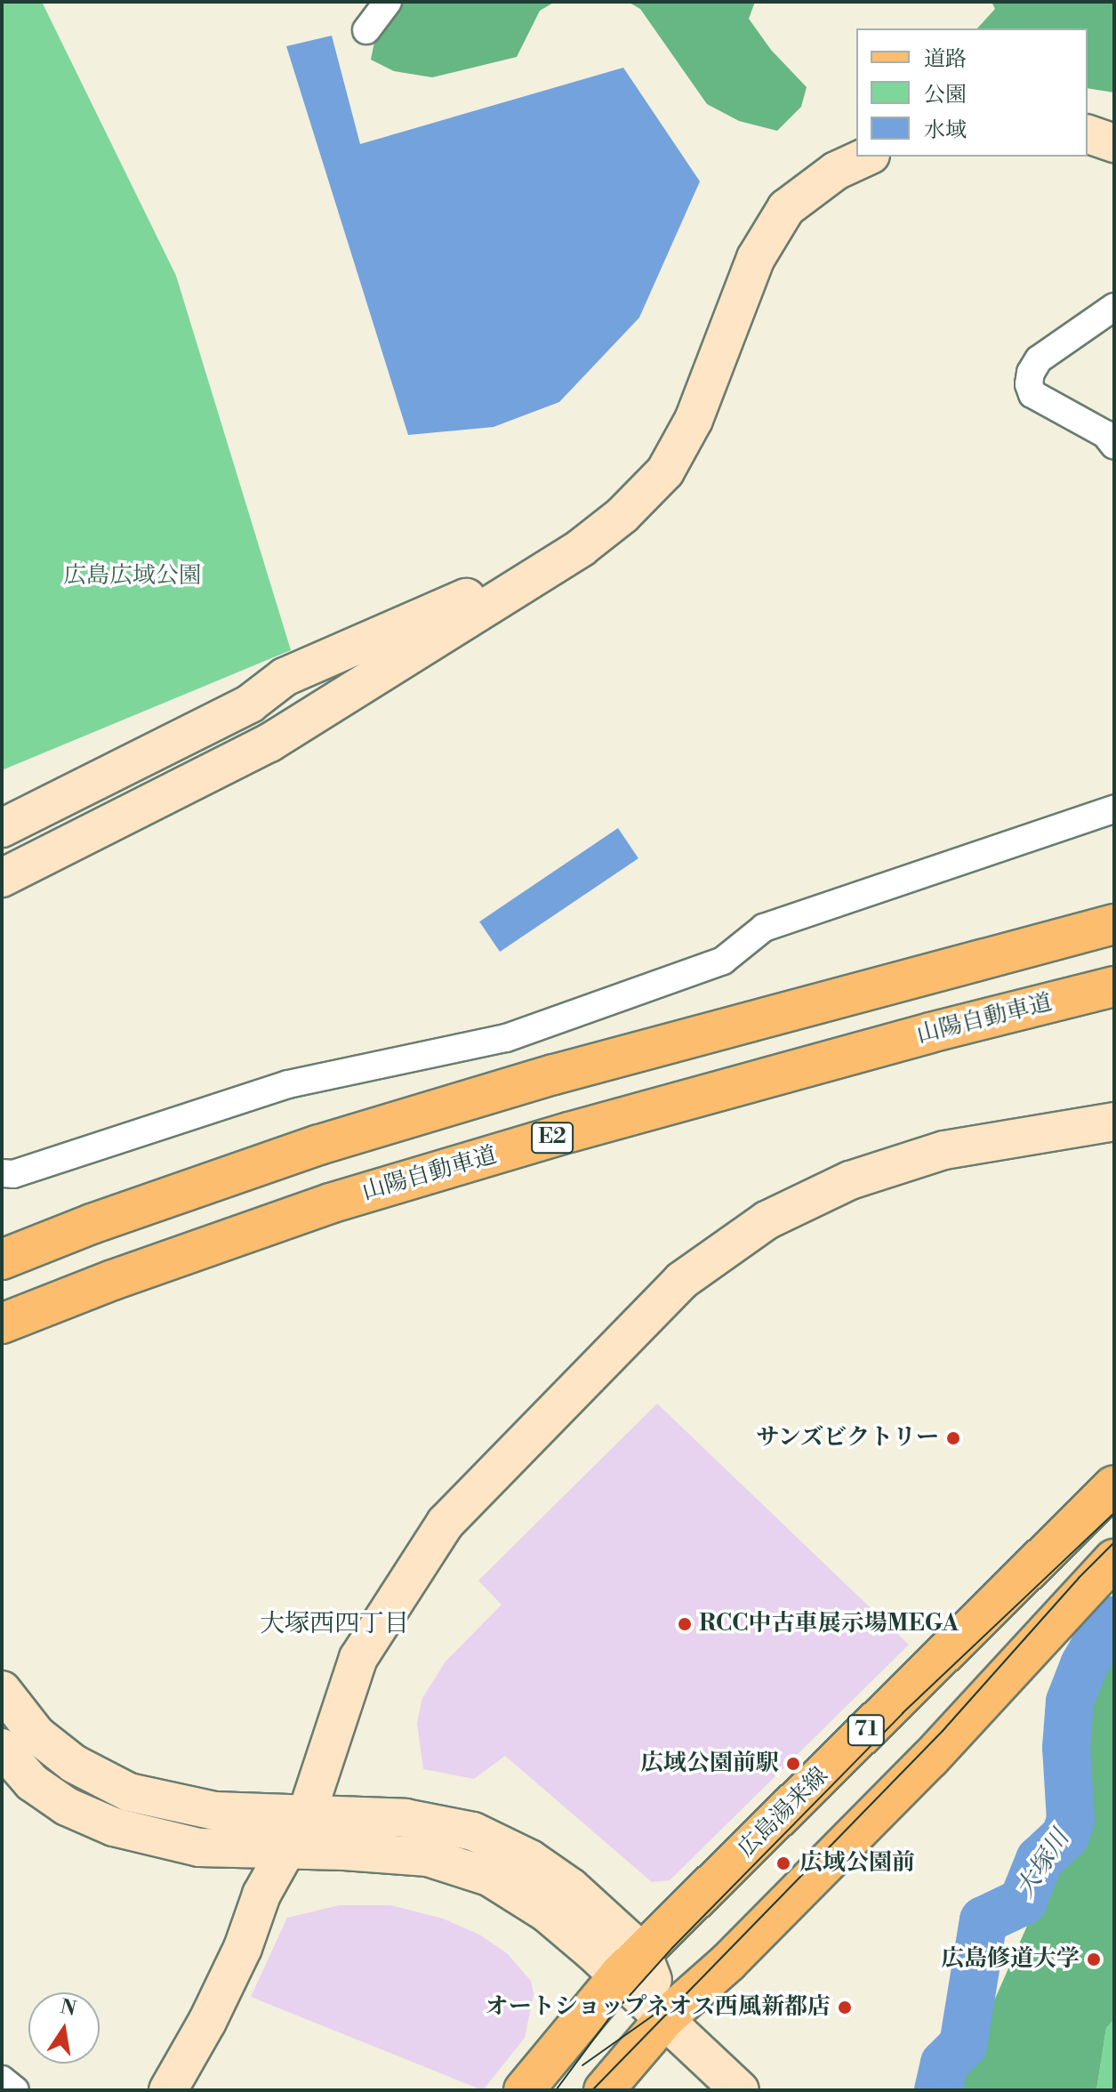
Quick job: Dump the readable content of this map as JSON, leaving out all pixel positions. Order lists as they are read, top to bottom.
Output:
{
  "streets": {
    "main road": [
      "山陽自動車道",
      "E2",
      "71",
      "広島湯来線"
    ]
  },
  "districts": ["大塚西四丁目"],
  "water": ["大塚川"],
  "parks": ["広島広域公園"],
  "places": [
    "サンズビクトリー",
    "RCC中古車展示場MEGA",
    "広域公園前駅",
    "広域公園前",
    "広島修道大学",
    "オートショップネオス西風新都店"
  ],
  "legend": ["道路", "公園", "水域"],
  "north": "top"
}
